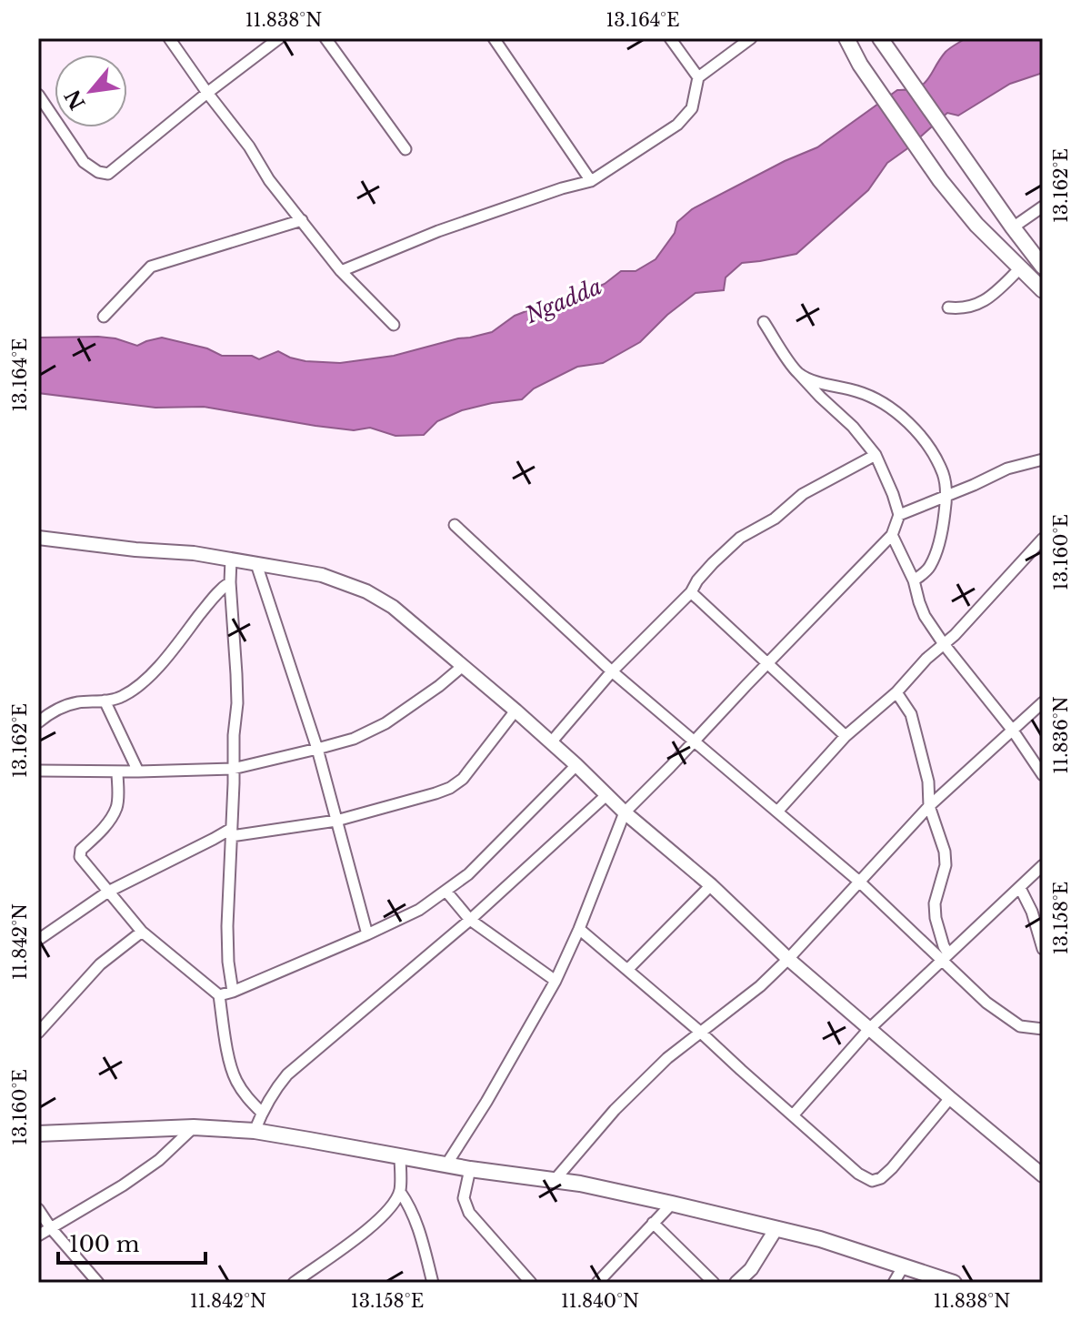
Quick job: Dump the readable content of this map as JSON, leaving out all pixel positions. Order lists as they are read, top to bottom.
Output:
{
  "water": ["Ngadda"],
  "scale_bar": "100 m",
  "north": "bottom left",
  "coordinates": [
    "11.838°N",
    "13.164°E",
    "13.162°E",
    "13.160°E",
    "11.836°N",
    "13.158°E",
    "11.842°N",
    "11.840°N"
  ]
}
